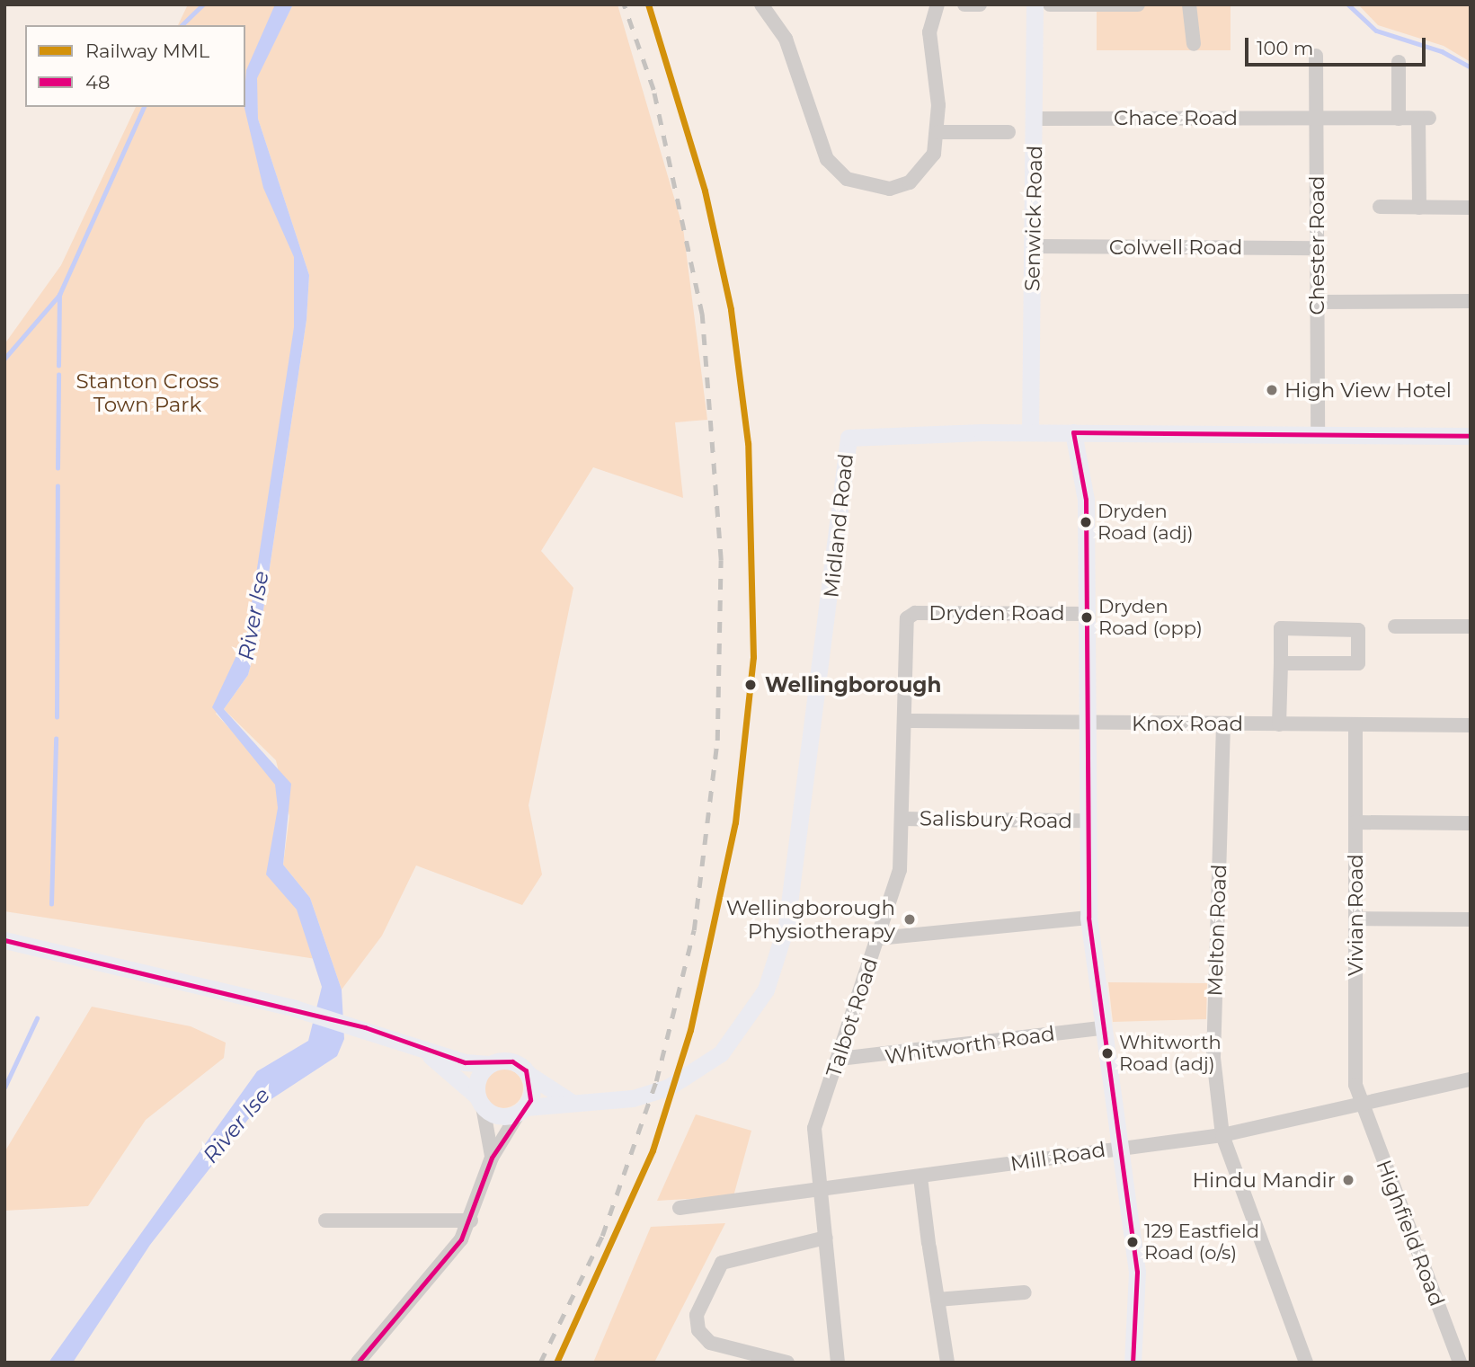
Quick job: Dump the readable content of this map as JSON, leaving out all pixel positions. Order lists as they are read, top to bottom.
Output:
{
  "streets": {
    "main road": ["Senwick Road", "Midland Road"],
    "street": [
      "Chace Road",
      "Chester Road",
      "Colwell Road",
      "Dryden Road",
      "Knox Road",
      "Salisbury Road",
      "Vivian Road",
      "Melton Road",
      "Talbot Road",
      "Whitworth Road",
      "Mill Road",
      "Highfield Road"
    ]
  },
  "crossings": [
    ["Chace Road", "Senwick Road"],
    ["Chace Road", "Chester Road"],
    ["Senwick Road", "Colwell Road"],
    ["Senwick Road", "Midland Road"],
    ["Chester Road", "Colwell Road"],
    ["Chester Road", "Midland Road"],
    ["Dryden Road", "Talbot Road"],
    ["Knox Road", "Vivian Road"],
    ["Knox Road", "Melton Road"],
    ["Knox Road", "Talbot Road"],
    ["Salisbury Road", "Talbot Road"],
    ["Vivian Road", "Mill Road"],
    ["Vivian Road", "Highfield Road"],
    ["Melton Road", "Mill Road"],
    ["Talbot Road", "Whitworth Road"],
    ["Talbot Road", "Mill Road"],
    ["Mill Road", "Highfield Road"]
  ],
  "water": ["River Ise"],
  "parks": ["Stanton Cross Town Park"],
  "places": [
    "High View Hotel",
    "Dryden Road (adj)",
    "Dryden Road (opp)",
    "Wellingborough",
    "Wellingborough Physiotherapy",
    "Whitworth Road (adj)",
    "Hindu Mandir",
    "129 Eastfield Road (o/s)"
  ],
  "lines": ["rail line MML", "transit line 48"],
  "legend": ["Railway MML", "48"],
  "scale_bar": "100 m"
}
